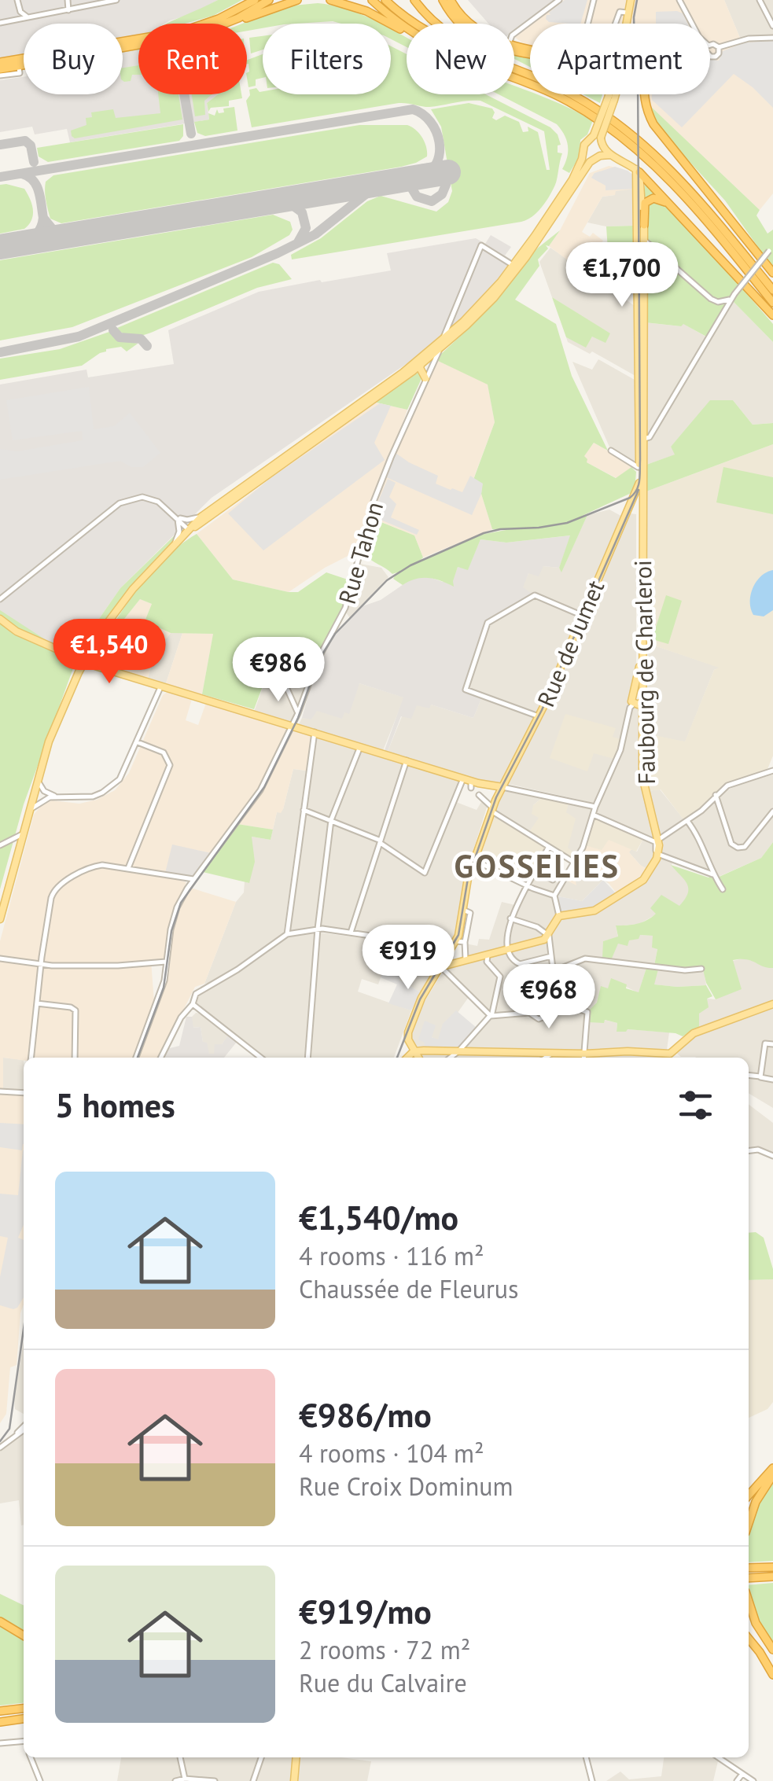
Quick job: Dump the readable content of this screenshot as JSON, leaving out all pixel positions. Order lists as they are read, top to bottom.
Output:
{
  "streets": {
    "main road": ["Rue de Jumet", "Faubourg de Charleroi"],
    "street": ["Rue Tahon"]
  },
  "crossings": [
    ["Rue de Jumet", "Faubourg de Charleroi"]
  ],
  "districts": ["GOSSELIES"],
  "page": {
    "chip": [
      "Buy",
      "Rent",
      "Filters",
      "New",
      "Apartment"
    ],
    "price": [
      "€1,700",
      "€1,540",
      "€986",
      "€919",
      "€968"
    ],
    "heading": "5 homes",
    "list": [
      {
        "name": "€1,540/mo",
        "note": "4 rooms · 116 m² · Chaussée de Fleurus"
      },
      {
        "name": "€986/mo",
        "note": "4 rooms · 104 m² · Rue Croix Dominum"
      },
      {
        "name": "€919/mo",
        "note": "2 rooms · 72 m² · Rue du Calvaire"
      }
    ]
  }
}
